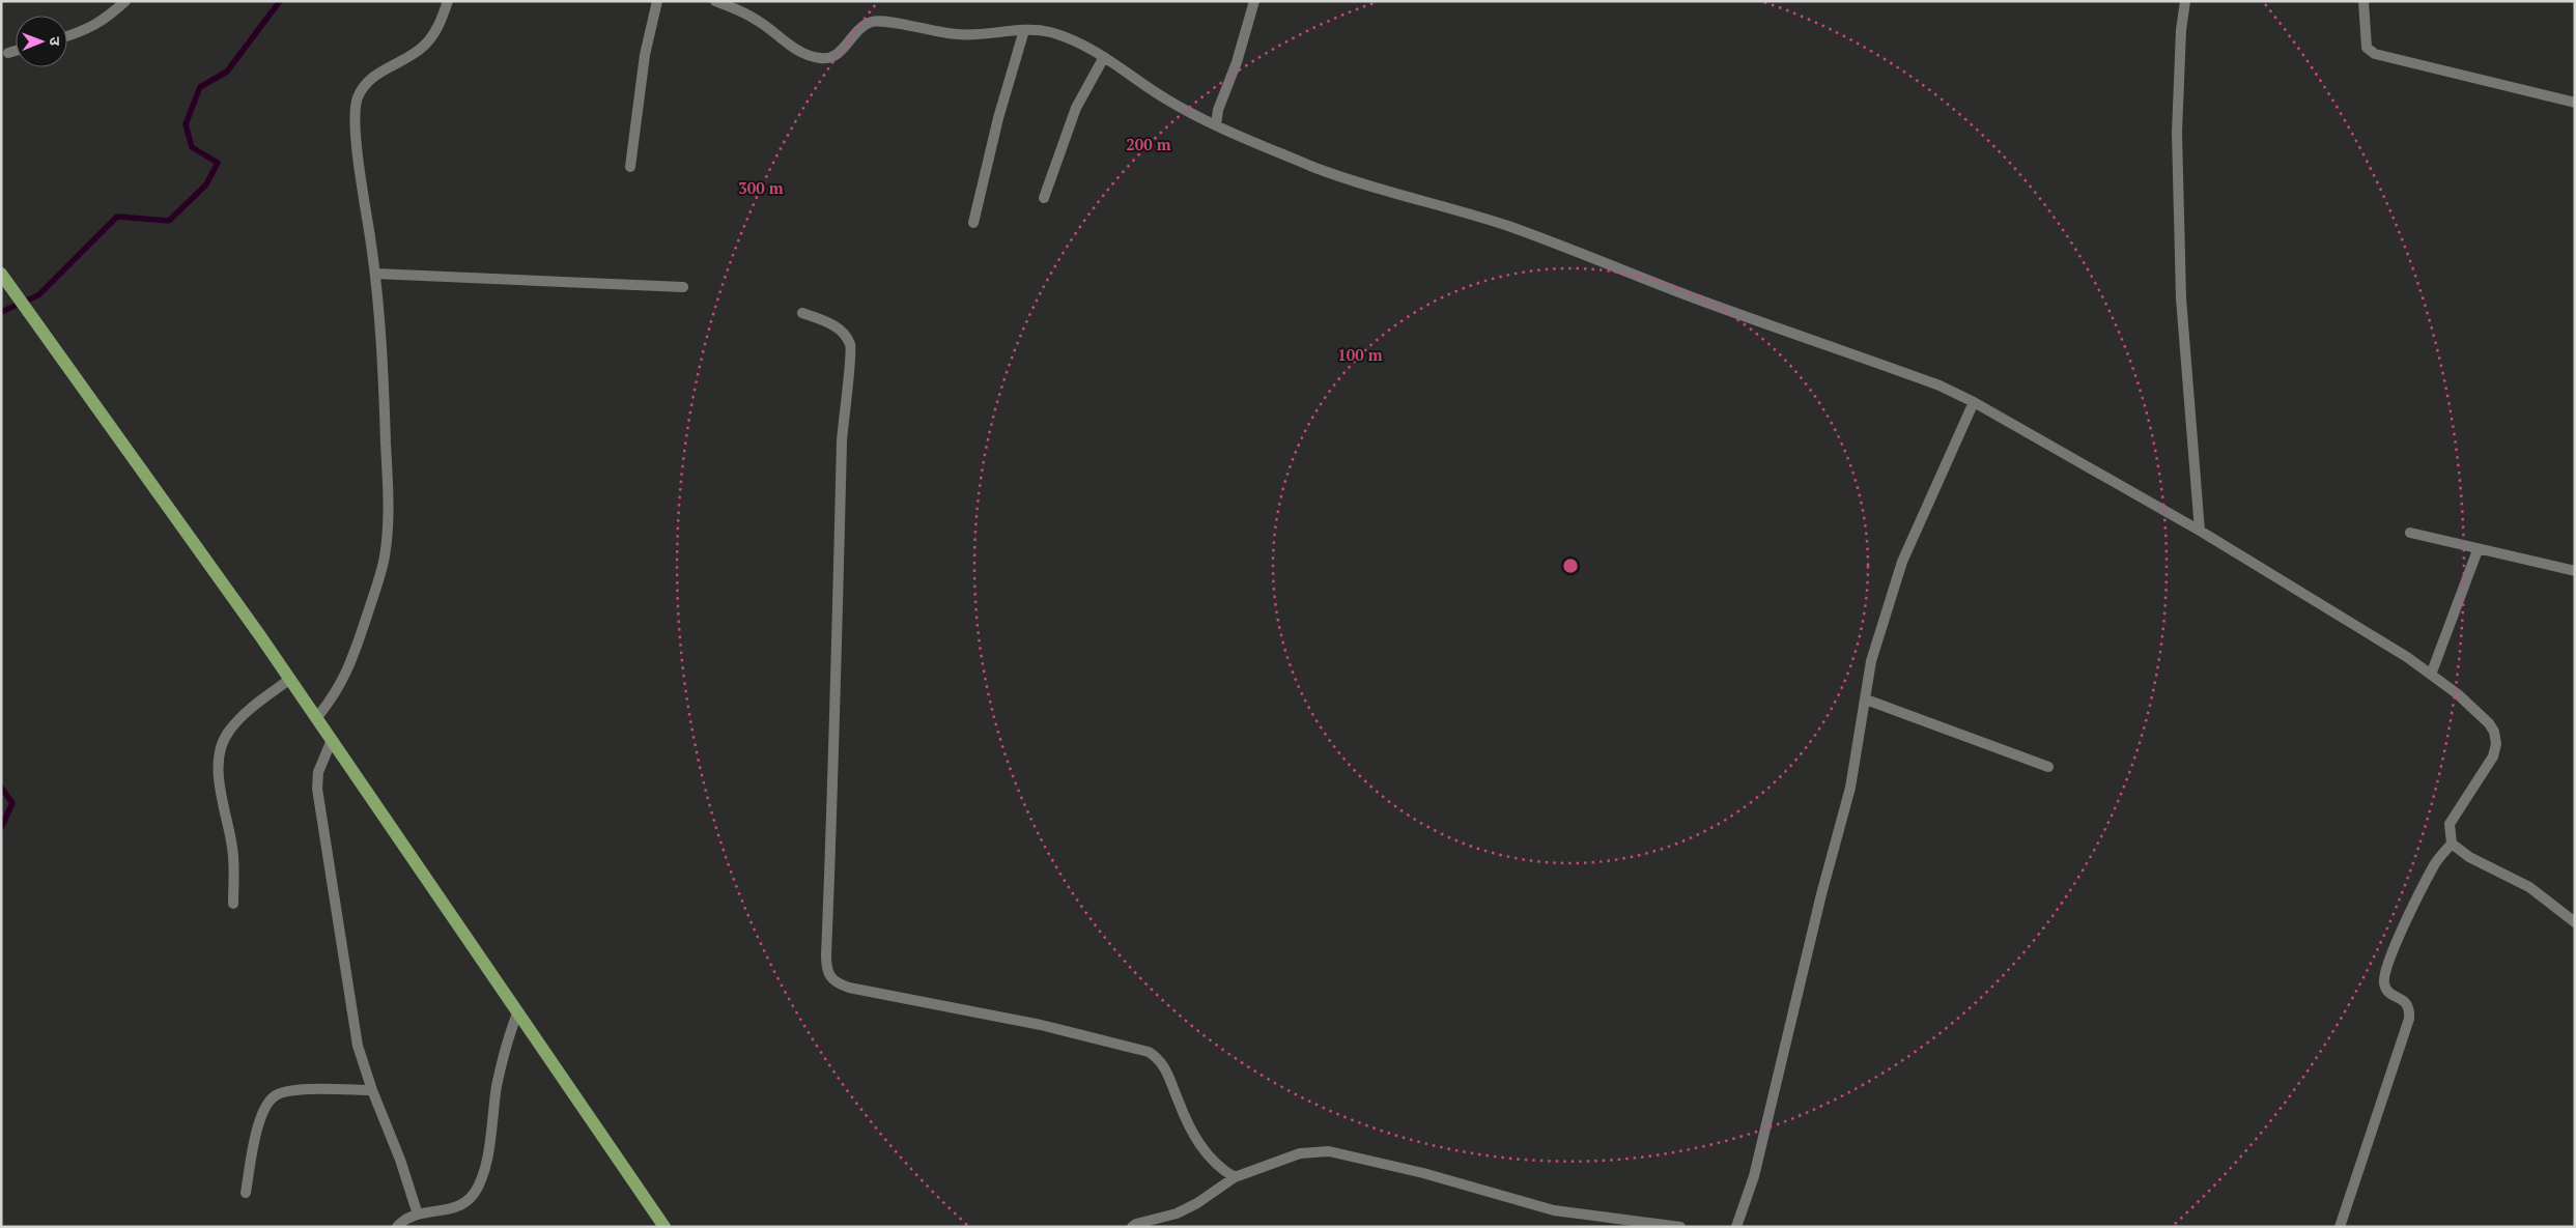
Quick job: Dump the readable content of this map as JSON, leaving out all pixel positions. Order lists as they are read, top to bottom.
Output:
{
  "north": "right",
  "rings": ["200 m", "300 m", "100 m"]
}
